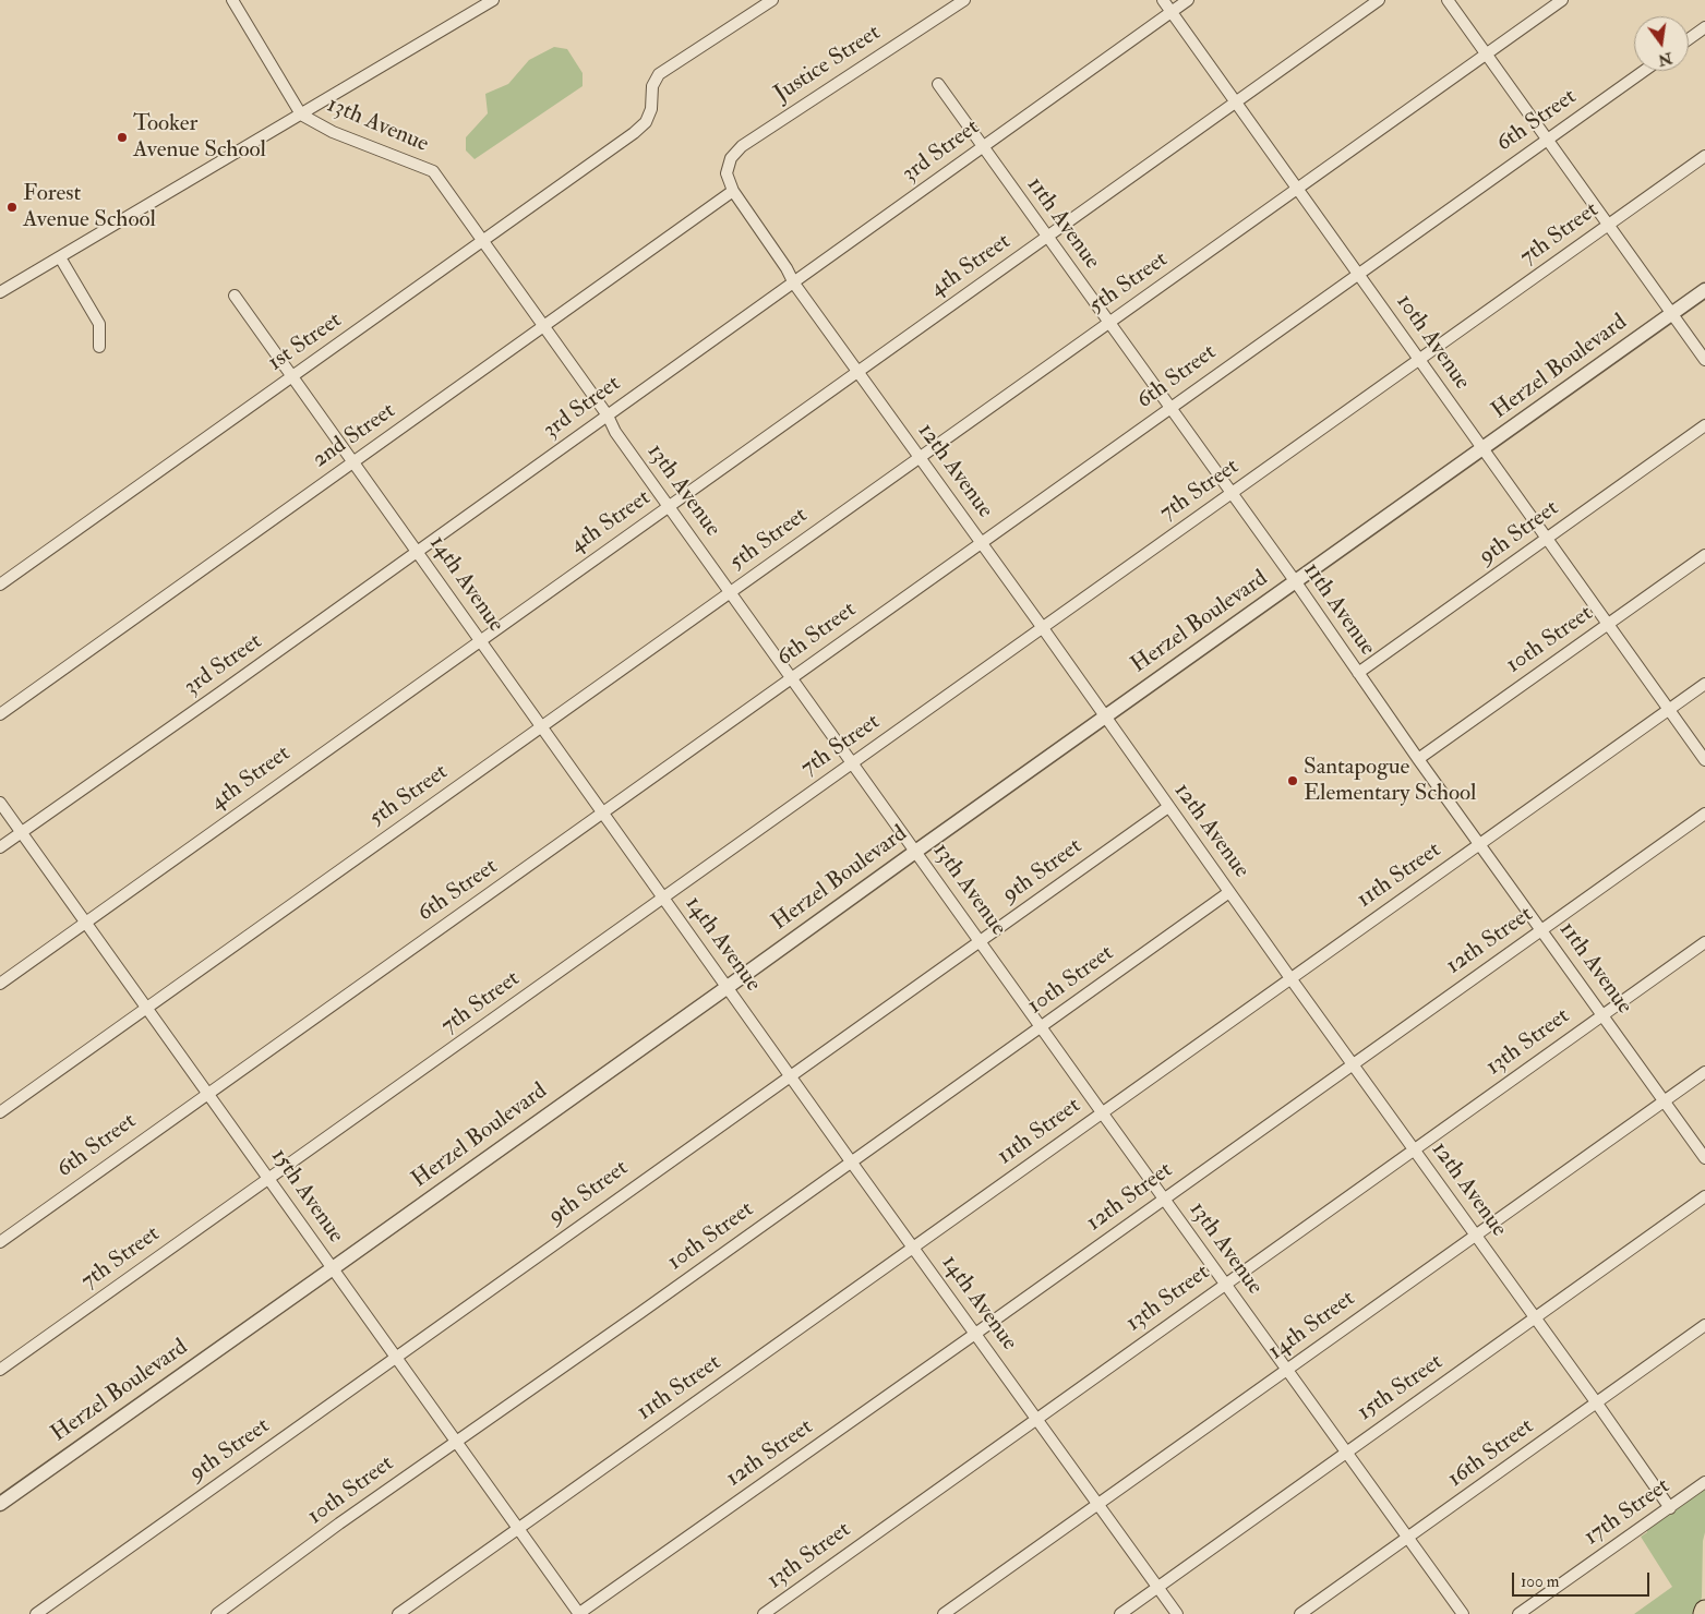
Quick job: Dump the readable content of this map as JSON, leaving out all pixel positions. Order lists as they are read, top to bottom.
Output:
{
  "streets": {
    "street": [
      "Justice Street",
      "6th Street",
      "13th Avenue",
      "3rd Street",
      "11th Avenue",
      "7th Street",
      "4th Street",
      "5th Street",
      "1st Street",
      "10th Avenue",
      "Herzel Boulevard",
      "2nd Street",
      "12th Avenue",
      "9th Street",
      "14th Avenue",
      "10th Street",
      "11th Street",
      "12th Street",
      "13th Street",
      "15th Avenue",
      "14th Street",
      "15th Street",
      "16th Street",
      "17th Street"
    ]
  },
  "crossings": [
    ["Justice Street", "12th Avenue"],
    ["6th Street", "13th Avenue"],
    ["6th Street", "11th Avenue"],
    ["6th Street", "10th Avenue"],
    ["6th Street", "12th Avenue"],
    ["6th Street", "14th Avenue"],
    ["6th Street", "15th Avenue"],
    ["13th Avenue", "3rd Street"],
    ["13th Avenue", "7th Street"],
    ["13th Avenue", "4th Street"],
    ["13th Avenue", "5th Street"],
    ["13th Avenue", "1st Street"],
    ["13th Avenue", "Herzel Boulevard"],
    ["13th Avenue", "2nd Street"],
    ["13th Avenue", "9th Street"],
    ["13th Avenue", "10th Street"],
    ["13th Avenue", "11th Street"],
    ["13th Avenue", "12th Street"],
    ["13th Avenue", "13th Street"],
    ["13th Avenue", "14th Street"],
    ["13th Avenue", "15th Street"],
    ["13th Avenue", "16th Street"],
    ["3rd Street", "11th Avenue"],
    ["3rd Street", "10th Avenue"],
    ["3rd Street", "12th Avenue"],
    ["3rd Street", "14th Avenue"],
    ["3rd Street", "15th Avenue"],
    ["11th Avenue", "7th Street"],
    ["11th Avenue", "4th Street"],
    ["11th Avenue", "5th Street"],
    ["11th Avenue", "Herzel Boulevard"],
    ["11th Avenue", "9th Street"],
    ["11th Avenue", "10th Street"],
    ["11th Avenue", "11th Street"],
    ["11th Avenue", "12th Street"],
    ["11th Avenue", "13th Street"],
    ["11th Avenue", "14th Street"],
    ["7th Street", "10th Avenue"],
    ["7th Street", "12th Avenue"],
    ["7th Street", "14th Avenue"],
    ["7th Street", "15th Avenue"],
    ["4th Street", "10th Avenue"],
    ["4th Street", "12th Avenue"],
    ["4th Street", "14th Avenue"],
    ["4th Street", "15th Avenue"],
    ["5th Street", "10th Avenue"],
    ["5th Street", "12th Avenue"],
    ["5th Street", "14th Avenue"],
    ["5th Street", "15th Avenue"],
    ["1st Street", "14th Avenue"],
    ["10th Avenue", "Herzel Boulevard"],
    ["10th Avenue", "9th Street"],
    ["10th Avenue", "10th Street"],
    ["10th Avenue", "11th Street"],
    ["Herzel Boulevard", "12th Avenue"],
    ["Herzel Boulevard", "14th Avenue"],
    ["Herzel Boulevard", "15th Avenue"],
    ["2nd Street", "12th Avenue"],
    ["2nd Street", "14th Avenue"],
    ["12th Avenue", "9th Street"],
    ["12th Avenue", "10th Street"],
    ["12th Avenue", "11th Street"],
    ["12th Avenue", "12th Street"],
    ["12th Avenue", "13th Street"],
    ["12th Avenue", "14th Street"],
    ["12th Avenue", "15th Street"],
    ["12th Avenue", "16th Street"],
    ["12th Avenue", "17th Street"],
    ["9th Street", "14th Avenue"],
    ["9th Street", "15th Avenue"],
    ["14th Avenue", "10th Street"],
    ["14th Avenue", "11th Street"],
    ["14th Avenue", "12th Street"],
    ["14th Avenue", "13th Street"],
    ["14th Avenue", "14th Street"],
    ["14th Avenue", "15th Street"],
    ["10th Street", "15th Avenue"],
    ["11th Street", "15th Avenue"],
    ["12th Street", "15th Avenue"]
  ],
  "places": ["Tooker Avenue School", "Forest Avenue School", "Santapogue Elementary School"],
  "scale_bar": "100 m",
  "north": "bottom"
}
